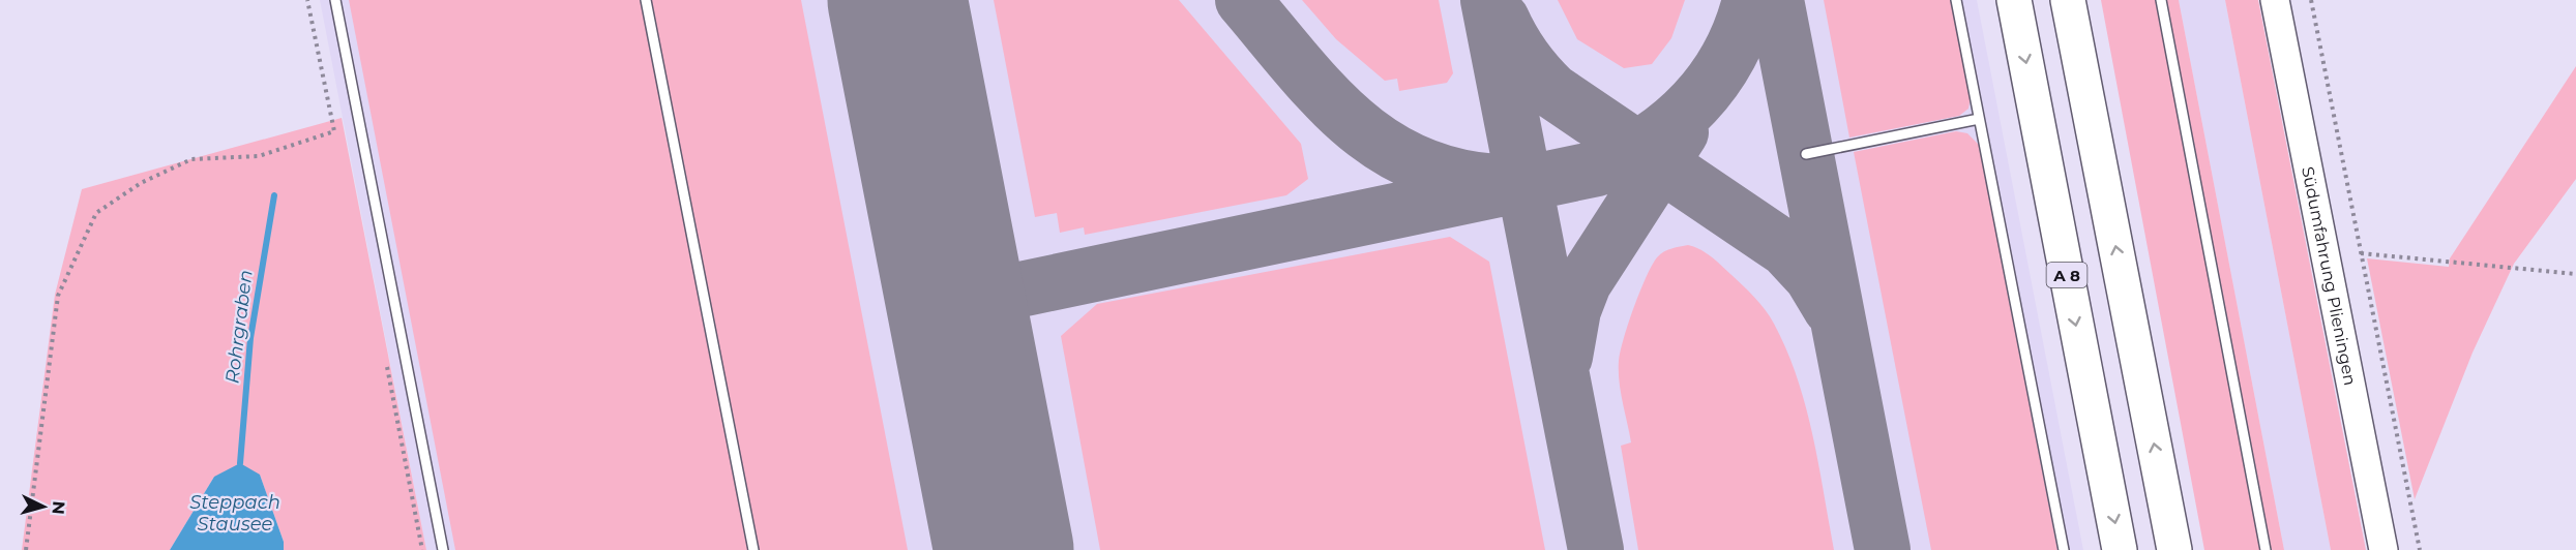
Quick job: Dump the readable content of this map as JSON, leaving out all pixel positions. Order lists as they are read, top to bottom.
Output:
{
  "streets": {
    "highway": ["A 8"],
    "main road": ["Südumfahrung Plieningen"]
  },
  "water": ["Rohrgraben", "Steppach Stausee"],
  "north": "right"
}
